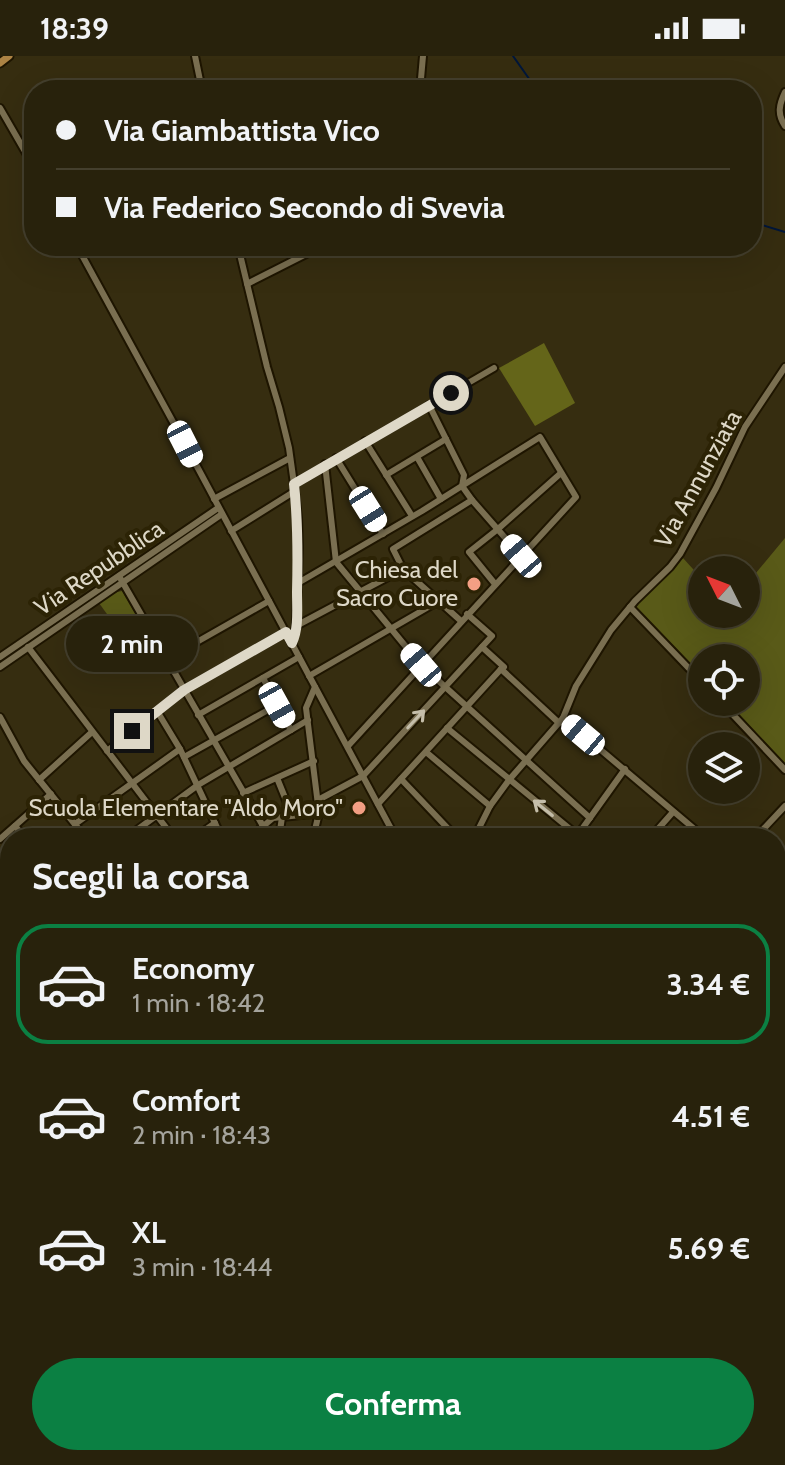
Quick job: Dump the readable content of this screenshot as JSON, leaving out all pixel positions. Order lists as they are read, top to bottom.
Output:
{
  "streets": {
    "street": ["Via Annunziata", "Via Repubblica"]
  },
  "places": ["Chiesa del Sacro Cuore", "Scuola Elementare \"Aldo Moro\""],
  "north": "top left",
  "page": {
    "status": "18:39",
    "banner": ["Via Giambattista Vico", "Via Federico Secondo di Svevia"],
    "bubble": "2 min",
    "heading": "Scegli la corsa",
    "list": [
      {
        "name": "Economy",
        "note": "1 min · 18:42",
        "value": "3.34 €"
      },
      {
        "name": "Comfort",
        "note": "2 min · 18:43",
        "value": "4.51 €"
      },
      {
        "name": "XL",
        "note": "3 min · 18:44",
        "value": "5.69 €"
      }
    ],
    "buttons": "Conferma"
  }
}
